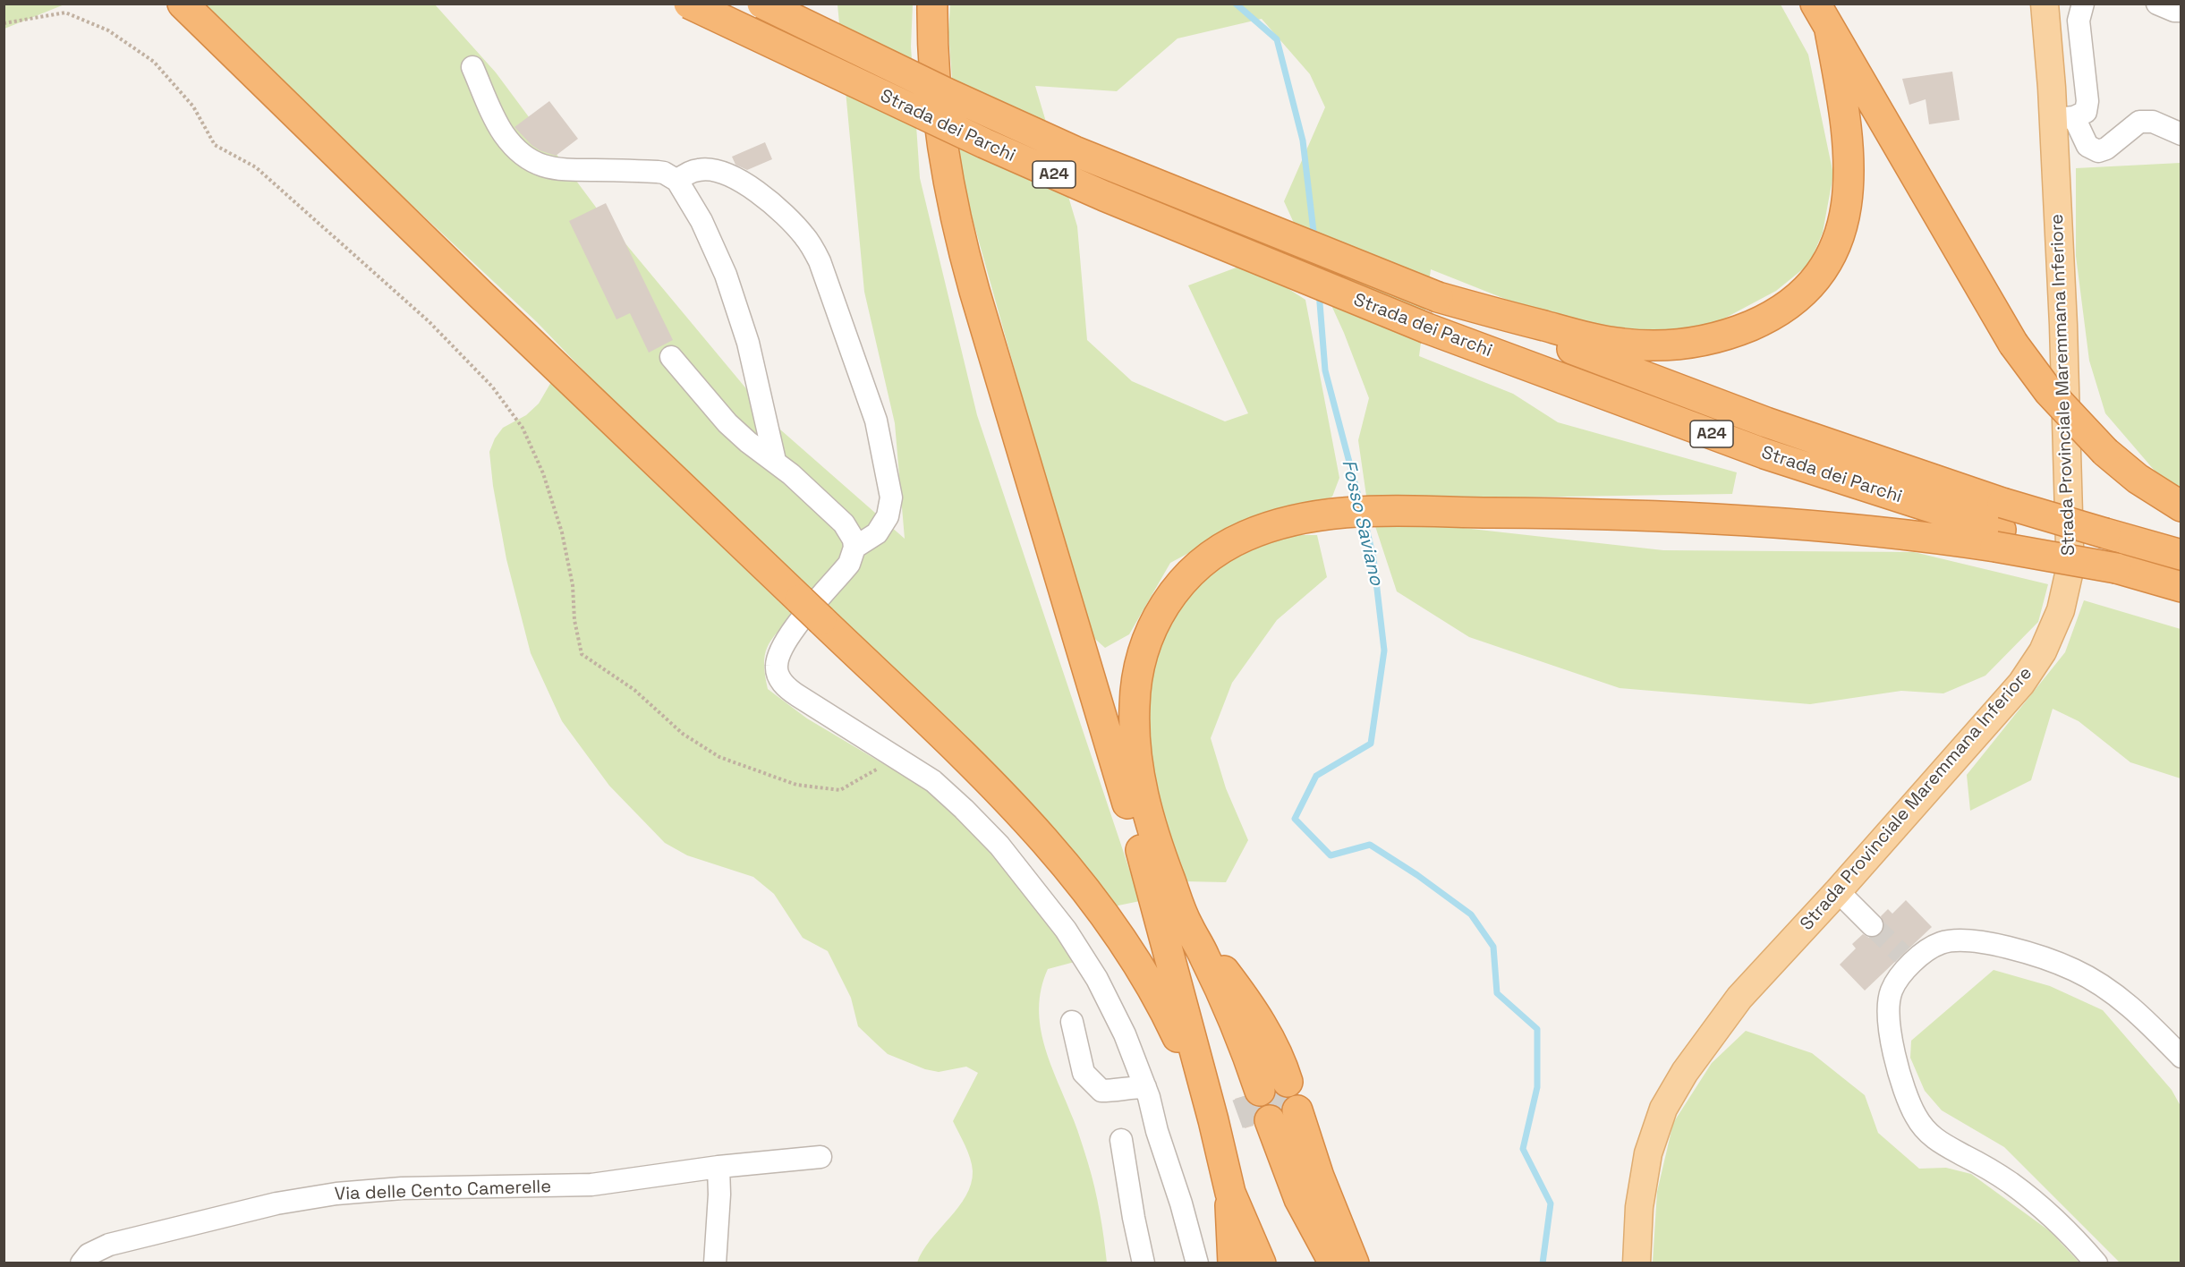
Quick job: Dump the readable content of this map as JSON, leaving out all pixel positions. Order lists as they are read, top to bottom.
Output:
{
  "streets": {
    "highway": ["Strada dei Parchi", "A24"],
    "main road": ["Strada Provinciale Maremmana Inferiore"],
    "street": ["Via delle Cento Camerelle"]
  },
  "water": ["Fosso Saviano"]
}
